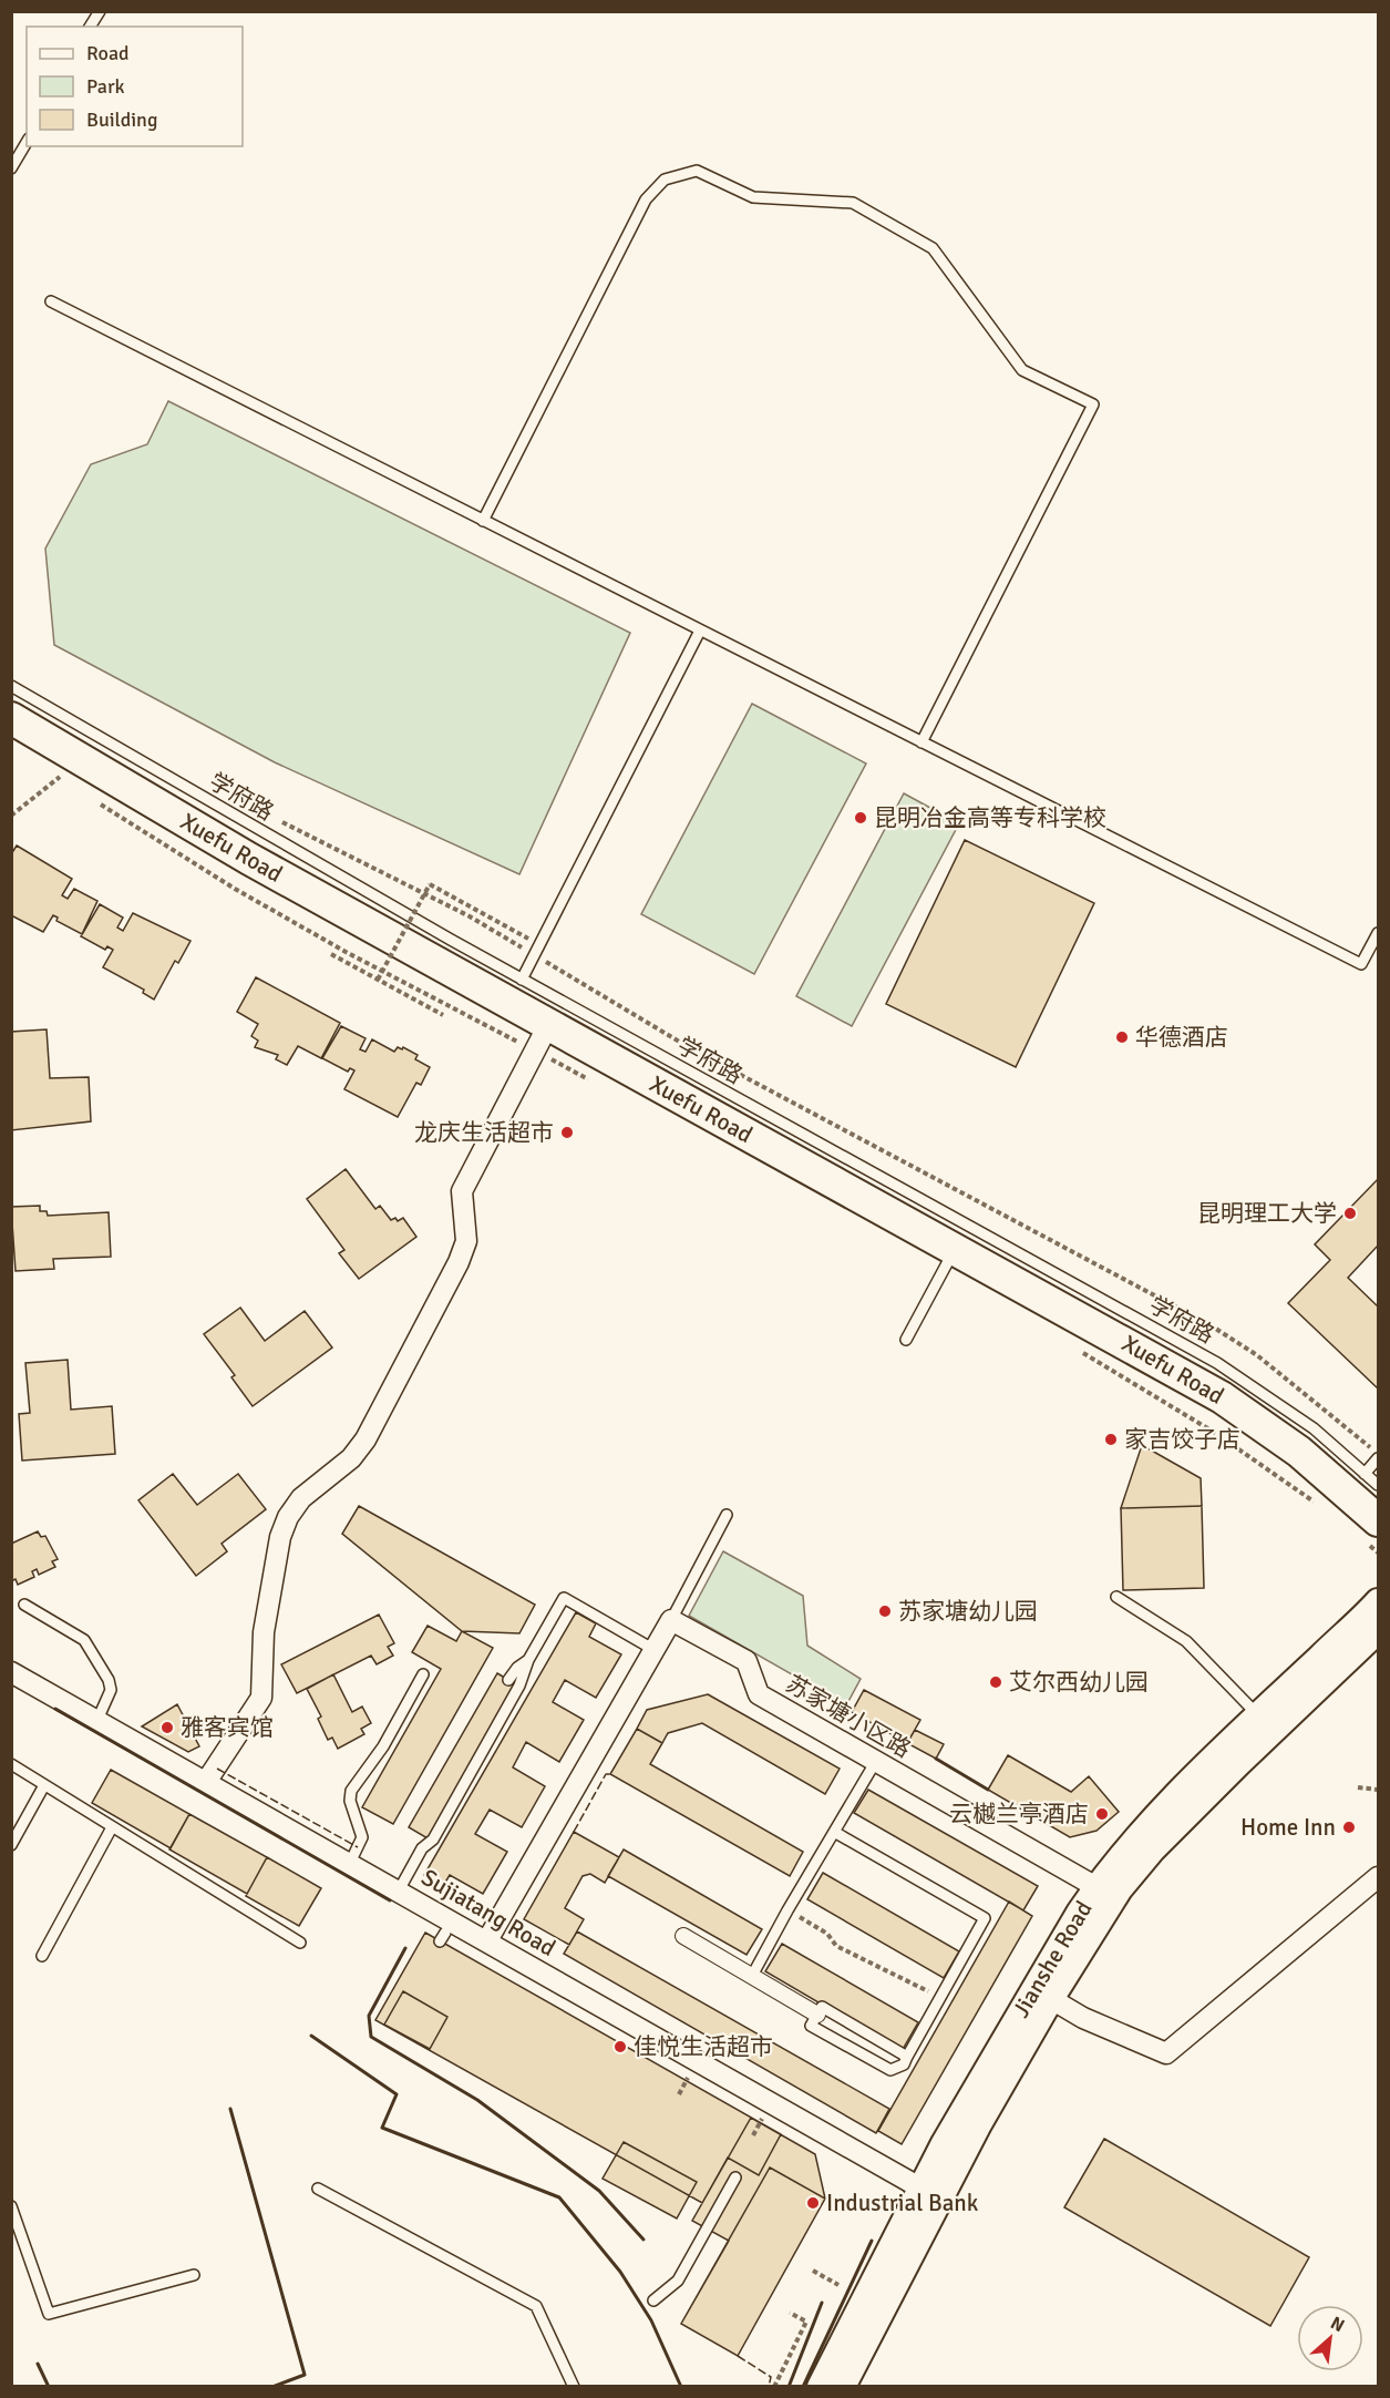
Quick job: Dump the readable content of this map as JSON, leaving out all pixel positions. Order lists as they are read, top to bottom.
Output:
{
  "streets": {
    "main road": ["Xuefu Road"],
    "street": ["苏家塘小区路", "Sujiatang Road", "Jianshe Road"],
    "lane": ["学府路"]
  },
  "crossings": [
    ["苏家塘小区路", "Jianshe Road"],
    ["Sujiatang Road", "Jianshe Road"]
  ],
  "places": [
    "昆明冶金高等专科学校",
    "华德酒店",
    "龙庆生活超市",
    "昆明理工大学",
    "家吉饺子店",
    "苏家塘幼儿园",
    "艾尔西幼儿园",
    "雅客宾馆",
    "云樾兰亭酒店",
    "Home Inn",
    "佳悦生活超市",
    "Industrial Bank"
  ],
  "legend": ["Road", "Park", "Building"],
  "north": "top right"
}
